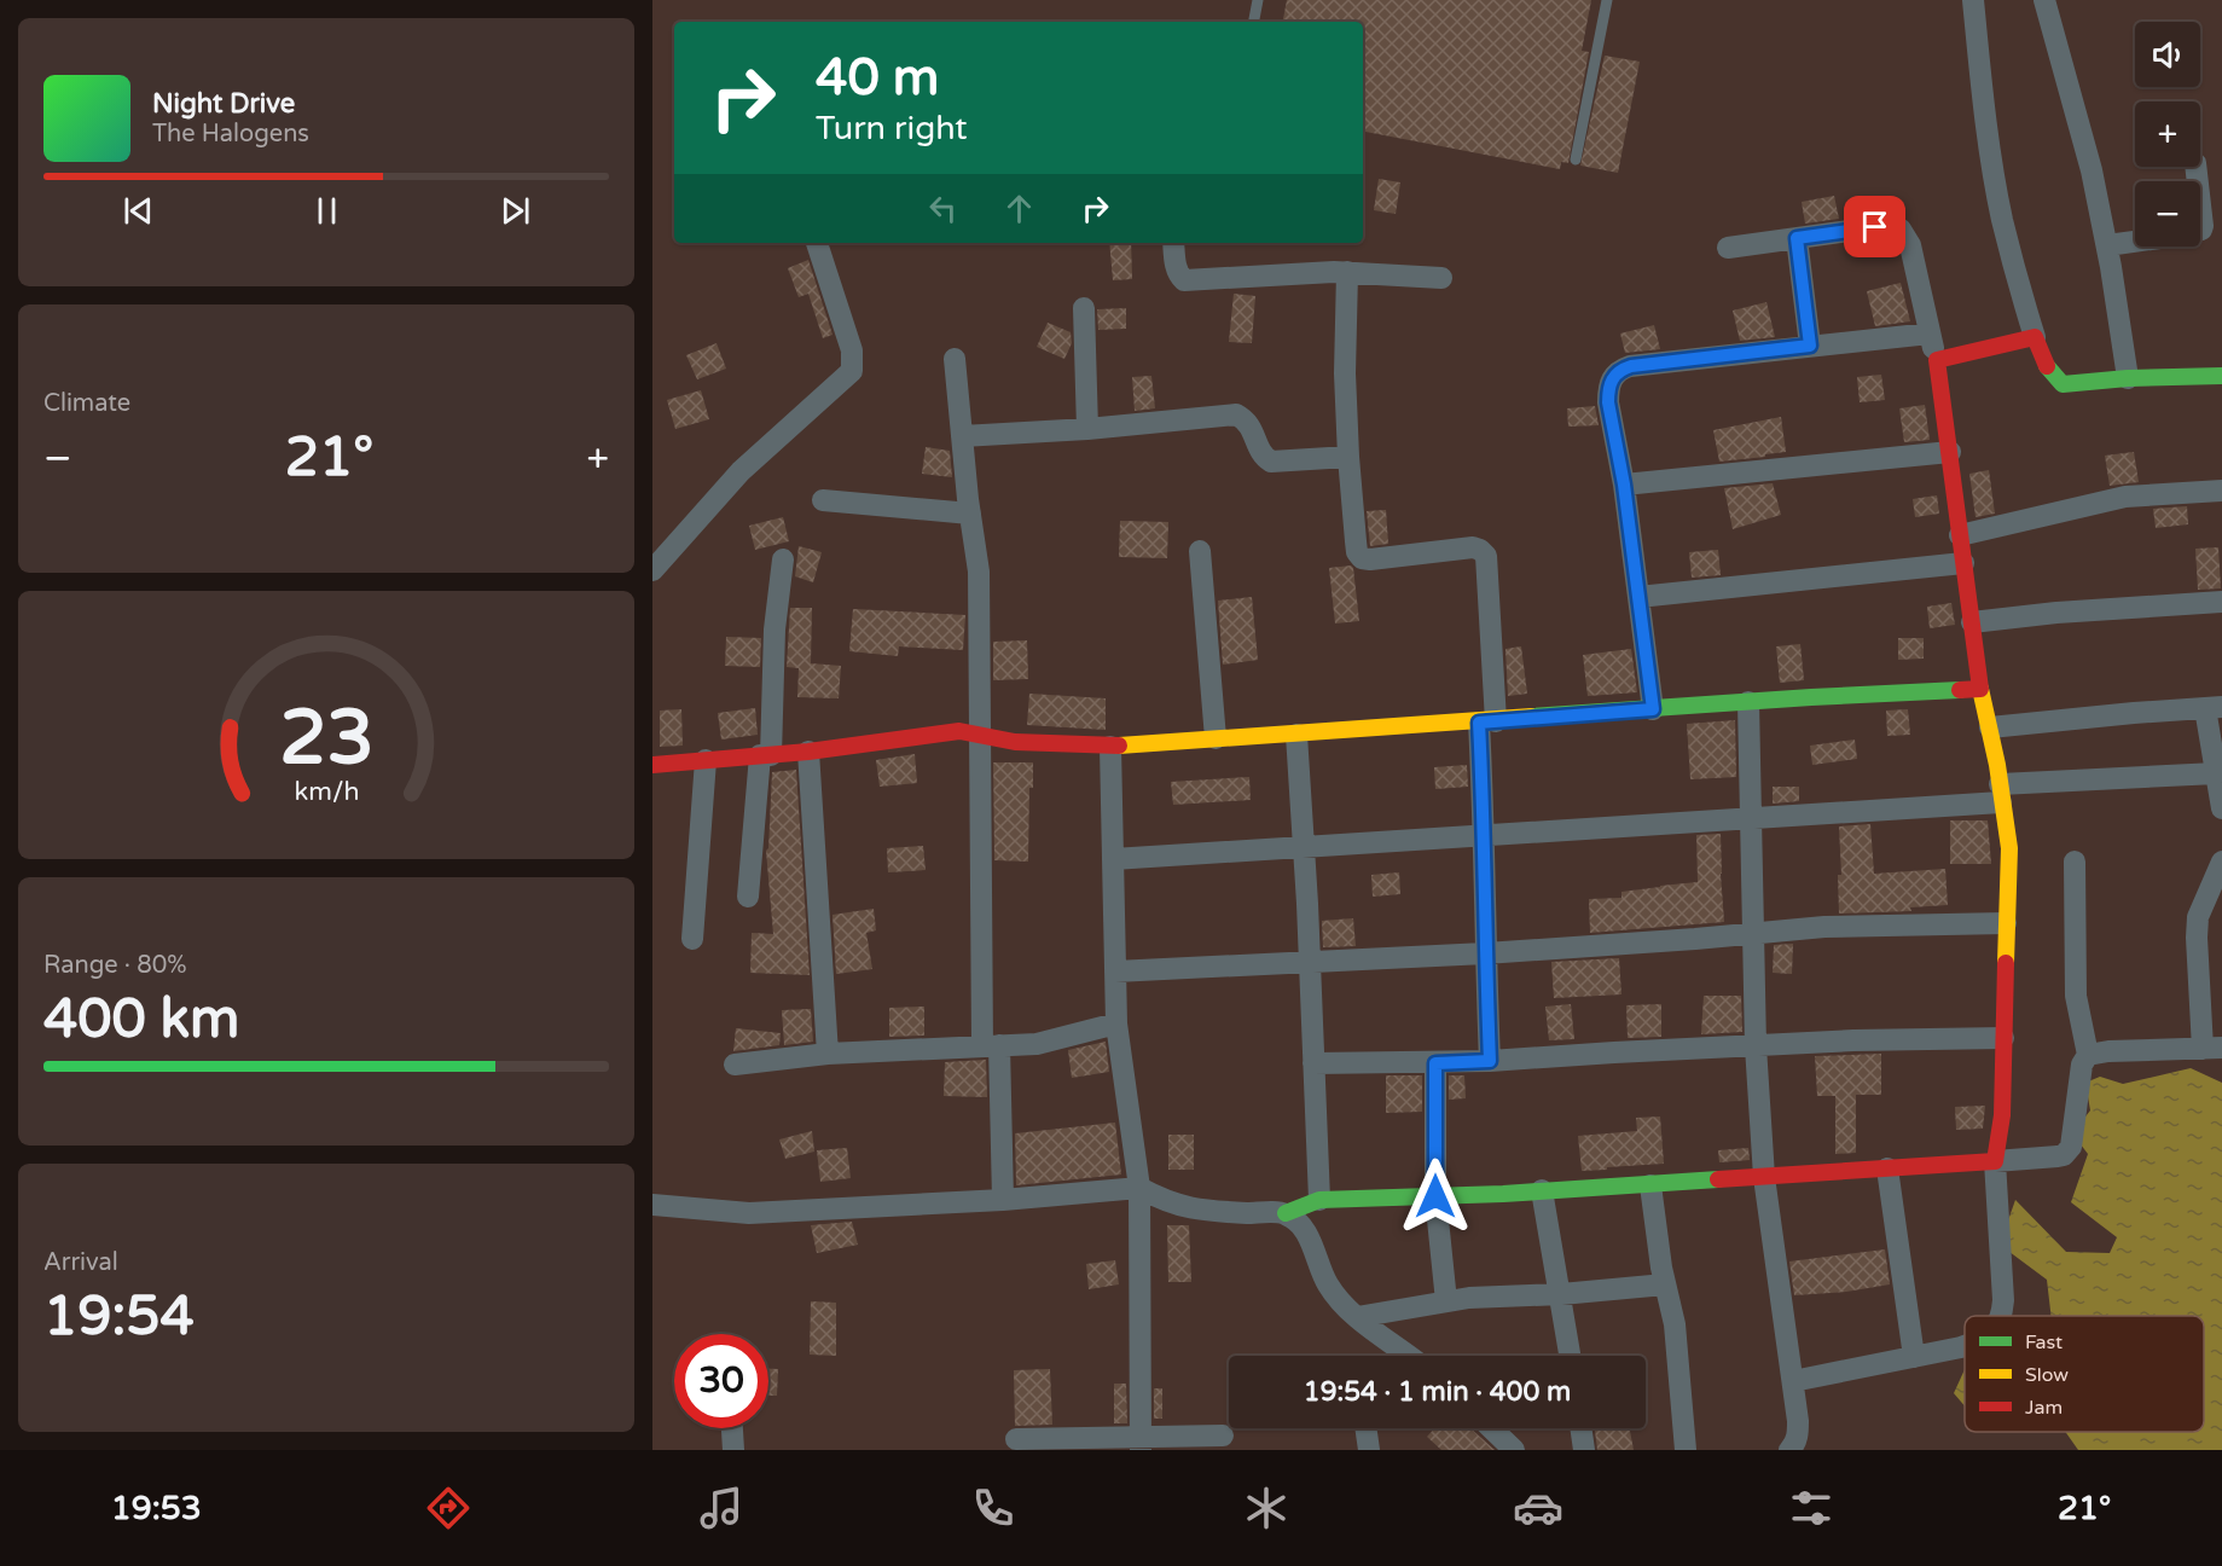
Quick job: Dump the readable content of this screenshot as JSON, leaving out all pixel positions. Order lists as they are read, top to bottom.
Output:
{
  "legend": ["Fast", "Slow", "Jam"],
  "page": {
    "map_buttons": ["+", "−"],
    "turn": ["40 m", "Turn right"],
    "song": ["Night Drive", "The Halogens"],
    "tile": [
      "Climate",
      ["Range · 80%", "400 km"],
      ["Arrival", "19:54"]
    ],
    "heat": ["−", "21°", "+"],
    "limit": "30",
    "trip": "19:54 · 1 min · 400 m",
    "tabs": ["19:53", "21°"],
    "gauge": ["23", "km/h"]
  }
}
